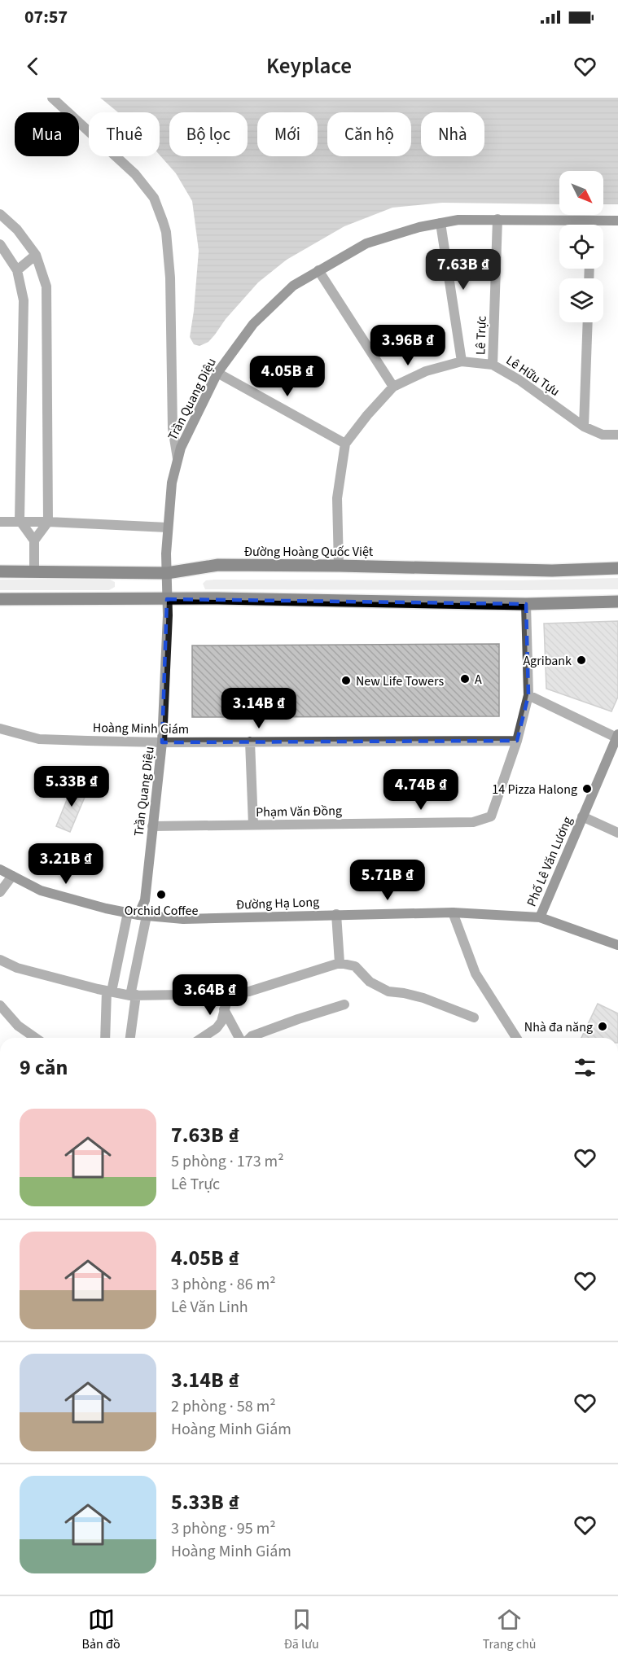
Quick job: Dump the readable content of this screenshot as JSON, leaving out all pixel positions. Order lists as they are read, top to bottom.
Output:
{
  "streets": {
    "main road": ["Đường Hoàng Quốc Việt"],
    "street": [
      "Lê Trực",
      "Lê Hữu Tựu",
      "Trần Quang Diệu",
      "Hoàng Minh Giám",
      "Phạm Văn Đồng",
      "Phố Lê Văn Lương",
      "Đường Hạ Long"
    ]
  },
  "crossings": [
    ["Lê Trực", "Lê Hữu Tựu"],
    ["Lê Trực", "Trần Quang Diệu"],
    ["Lê Hữu Tựu", "Đường Hoàng Quốc Việt"],
    ["Trần Quang Diệu", "Đường Hoàng Quốc Việt"],
    ["Trần Quang Diệu", "Hoàng Minh Giám"],
    ["Trần Quang Diệu", "Phạm Văn Đồng"],
    ["Trần Quang Diệu", "Đường Hạ Long"],
    ["Hoàng Minh Giám", "Phạm Văn Đồng"],
    ["Phố Lê Văn Lương", "Đường Hạ Long"]
  ],
  "places": [
    "Agribank",
    "A",
    "New Life Towers",
    "14 Pizza Halong",
    "Orchid Coffee",
    "Nhà đa năng"
  ],
  "north": "bottom right",
  "page": {
    "status": "07:57",
    "header": "Keyplace",
    "chip": [
      "Mua",
      "Thuê",
      "Bộ lọc",
      "Mới",
      "Căn hộ",
      "Nhà"
    ],
    "price": [
      "7.63B ₫",
      "3.96B ₫",
      "4.05B ₫",
      "3.14B ₫",
      "5.33B ₫",
      "4.74B ₫",
      "3.21B ₫",
      "5.71B ₫",
      "3.64B ₫"
    ],
    "heading": "9 căn",
    "list": [
      {
        "name": "7.63B ₫",
        "note": "5 phòng · 173 m² · Lê Trực"
      },
      {
        "name": "4.05B ₫",
        "note": "3 phòng · 86 m² · Lê Văn Linh"
      },
      {
        "name": "3.14B ₫",
        "note": "2 phòng · 58 m² · Hoàng Minh Giám"
      },
      {
        "name": "5.33B ₫",
        "note": "3 phòng · 95 m² · Hoàng Minh Giám"
      }
    ],
    "tabs": ["Bản đồ", "Đã lưu", "Trang chủ"]
  }
}
